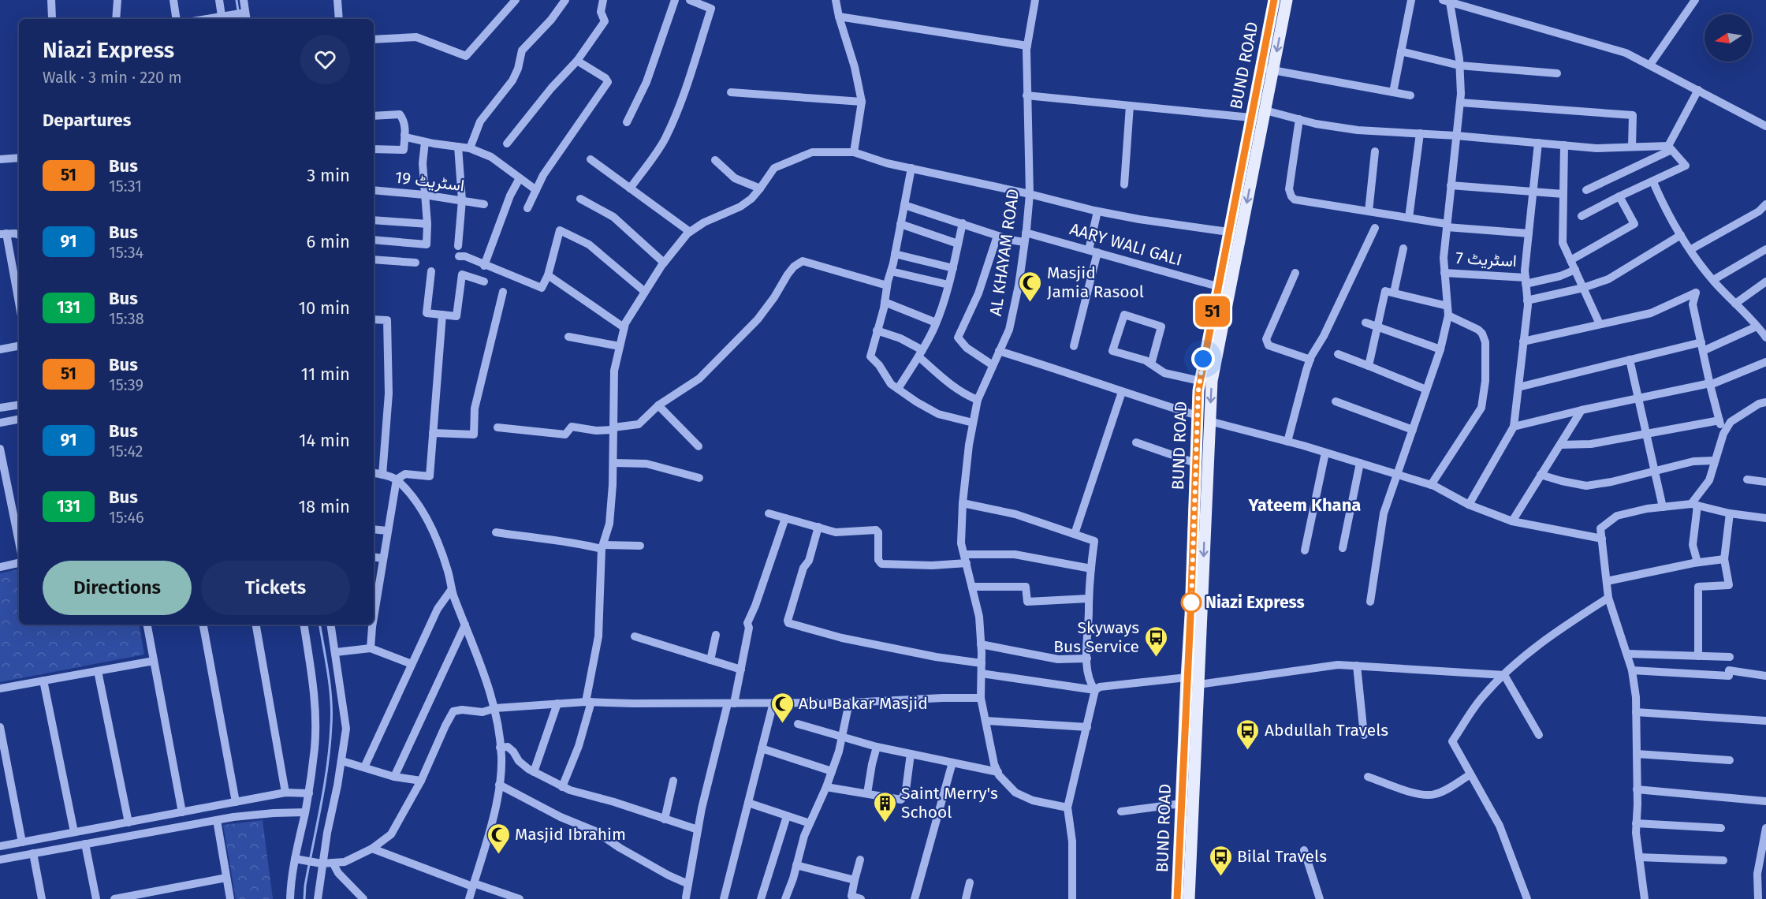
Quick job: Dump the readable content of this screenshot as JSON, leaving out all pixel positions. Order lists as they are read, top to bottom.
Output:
{
  "streets": {
    "main road": ["BUND ROAD"],
    "street": [
      "اسٹریٹ 19",
      "AARY WALI GALI",
      "AL KHAYAM ROAD",
      "اسٹریٹ 7"
    ]
  },
  "crossings": [
    ["BUND ROAD", "AARY WALI GALI"],
    ["AARY WALI GALI", "AL KHAYAM ROAD"]
  ],
  "districts": ["Yateem Khana"],
  "places": {
    "mosque": ["Masjid Jamia Rasool", "Abu Bakar Masjid", "Masjid Ibrahim"],
    "other": ["Niazi Express"],
    "bus stop": ["Skyways Bus Service", "Abdullah Travels", "Bilal Travels"],
    "building": ["Saint Merry's School"]
  },
  "lines": ["bus line 51"],
  "north": "left",
  "page": {
    "on_map": "51",
    "heading": [
      ["Niazi Express", "Walk · 3 min · 220 m"],
      "Departures"
    ],
    "list": [
      {
        "mark": "51",
        "name": "Bus",
        "note": "15:31",
        "value": "3 min"
      },
      {
        "mark": "91",
        "name": "Bus",
        "note": "15:34",
        "value": "6 min"
      },
      {
        "mark": "131",
        "name": "Bus",
        "note": "15:38",
        "value": "10 min"
      },
      {
        "mark": "51",
        "name": "Bus",
        "note": "15:39",
        "value": "11 min"
      },
      {
        "mark": "91",
        "name": "Bus",
        "note": "15:42",
        "value": "14 min"
      },
      {
        "mark": "131",
        "name": "Bus",
        "note": "15:46",
        "value": "18 min"
      }
    ],
    "buttons": ["Directions", "Tickets"]
  }
}
